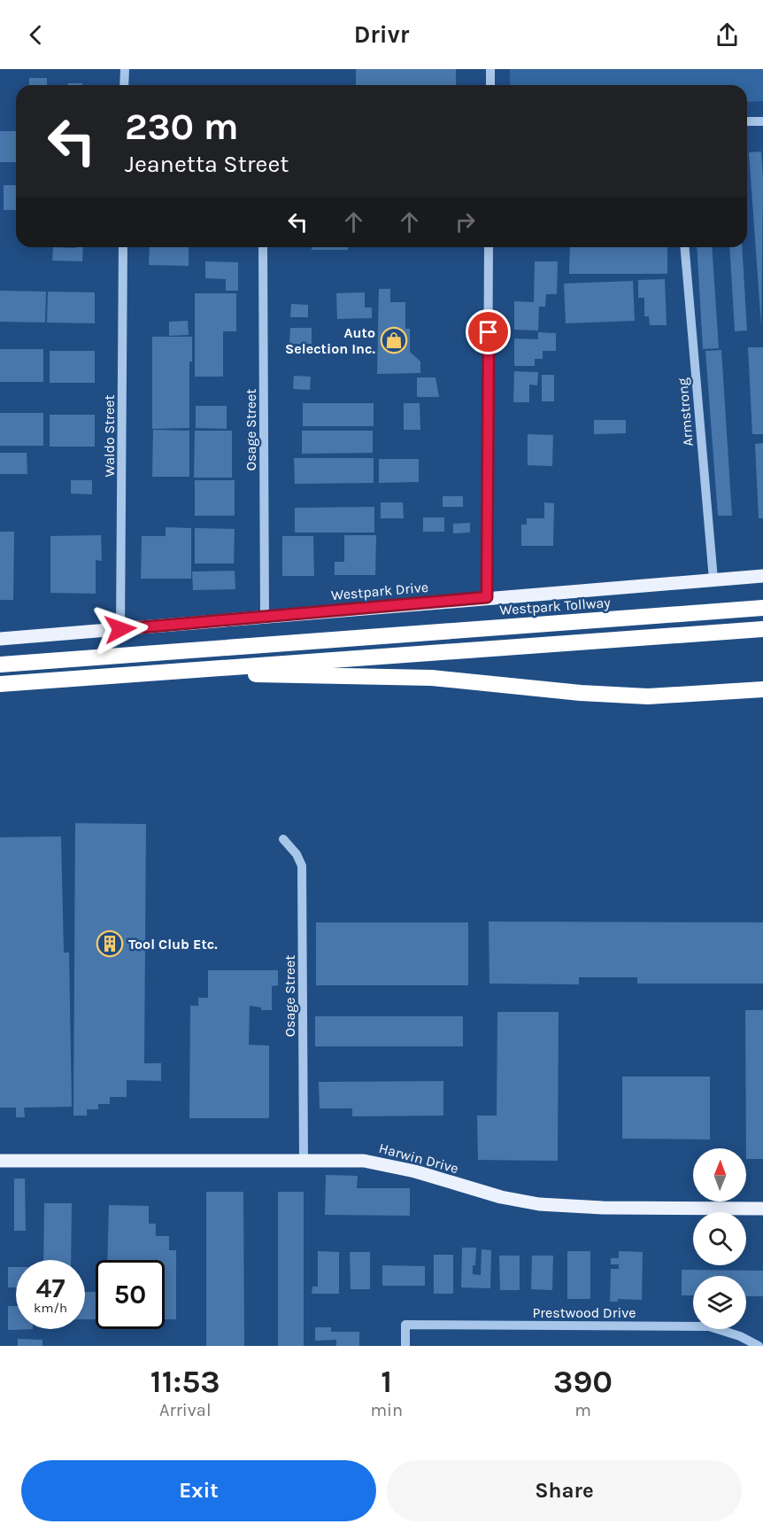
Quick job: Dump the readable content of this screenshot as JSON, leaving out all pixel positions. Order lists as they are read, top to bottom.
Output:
{
  "streets": {
    "highway": ["Westpark Tollway"],
    "main road": ["Westpark Drive", "Harwin Drive"],
    "street": [
      "Armstrong",
      "Osage Street",
      "Waldo Street",
      "Prestwood Drive"
    ]
  },
  "crossings": [
    ["Armstrong", "Westpark Drive"],
    ["Osage Street", "Westpark Drive"],
    ["Osage Street", "Harwin Drive"],
    ["Waldo Street", "Westpark Drive"]
  ],
  "places": {
    "shop": ["Auto Selection Inc."],
    "building": ["Tool Club Etc."]
  },
  "north": "top",
  "page": {
    "header": "Drivr",
    "turn": ["230 m", "Jeanetta Street"],
    "speed": "47 km/h",
    "limit": "50",
    "eta": [
      "11:53",
      "Arrival",
      "1",
      "min",
      "390",
      "m"
    ],
    "buttons": ["Exit", "Share"]
  }
}
